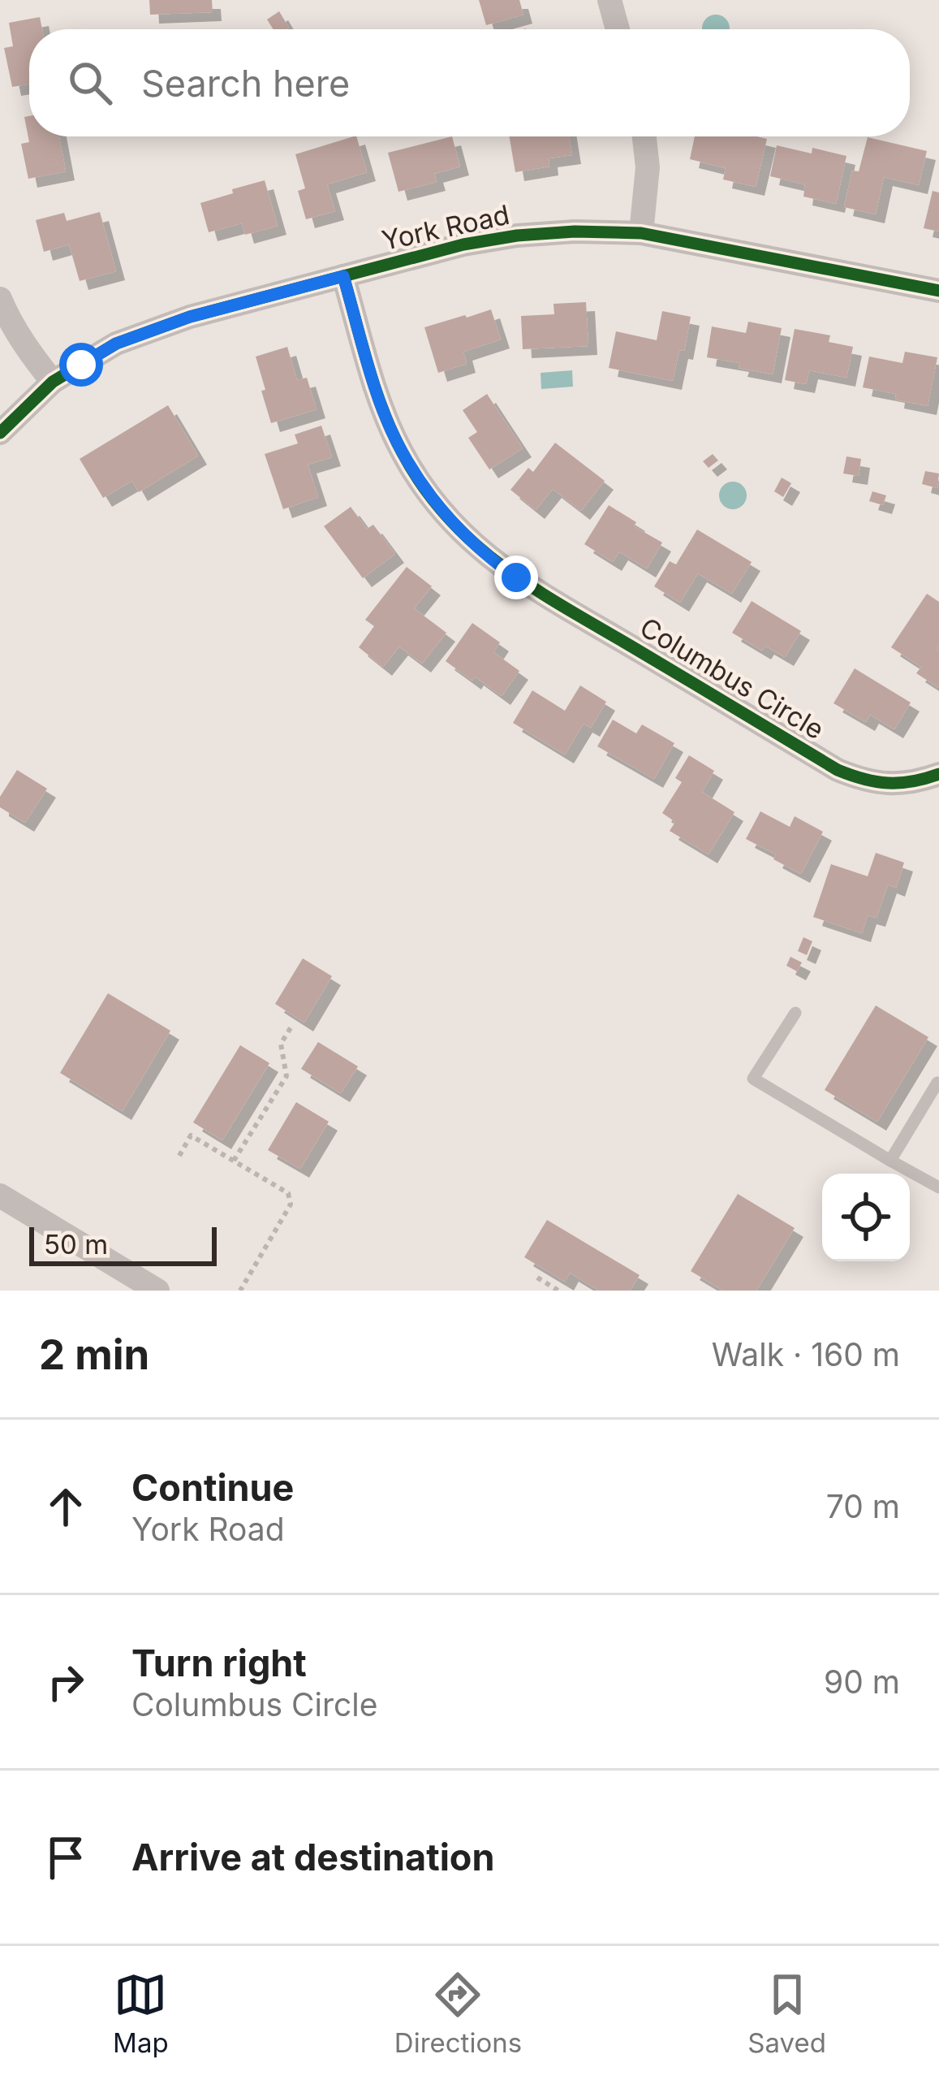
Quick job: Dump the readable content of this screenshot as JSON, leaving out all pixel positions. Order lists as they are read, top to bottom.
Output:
{
  "streets": {
    "street": ["York Road", "Columbus Circle"]
  },
  "crossings": [
    ["York Road", "Columbus Circle"]
  ],
  "scale_bar": "50 m",
  "page": {
    "search": "Search here",
    "scale": "50 m",
    "heading": ["2 min", "Walk · 160 m"],
    "list": [
      ["Continue", "York Road", "70 m"],
      ["Turn right", "Columbus Circle", "90 m"],
      "Arrive at destination"
    ],
    "nav": ["Map", "Directions", "Saved"]
  }
}
